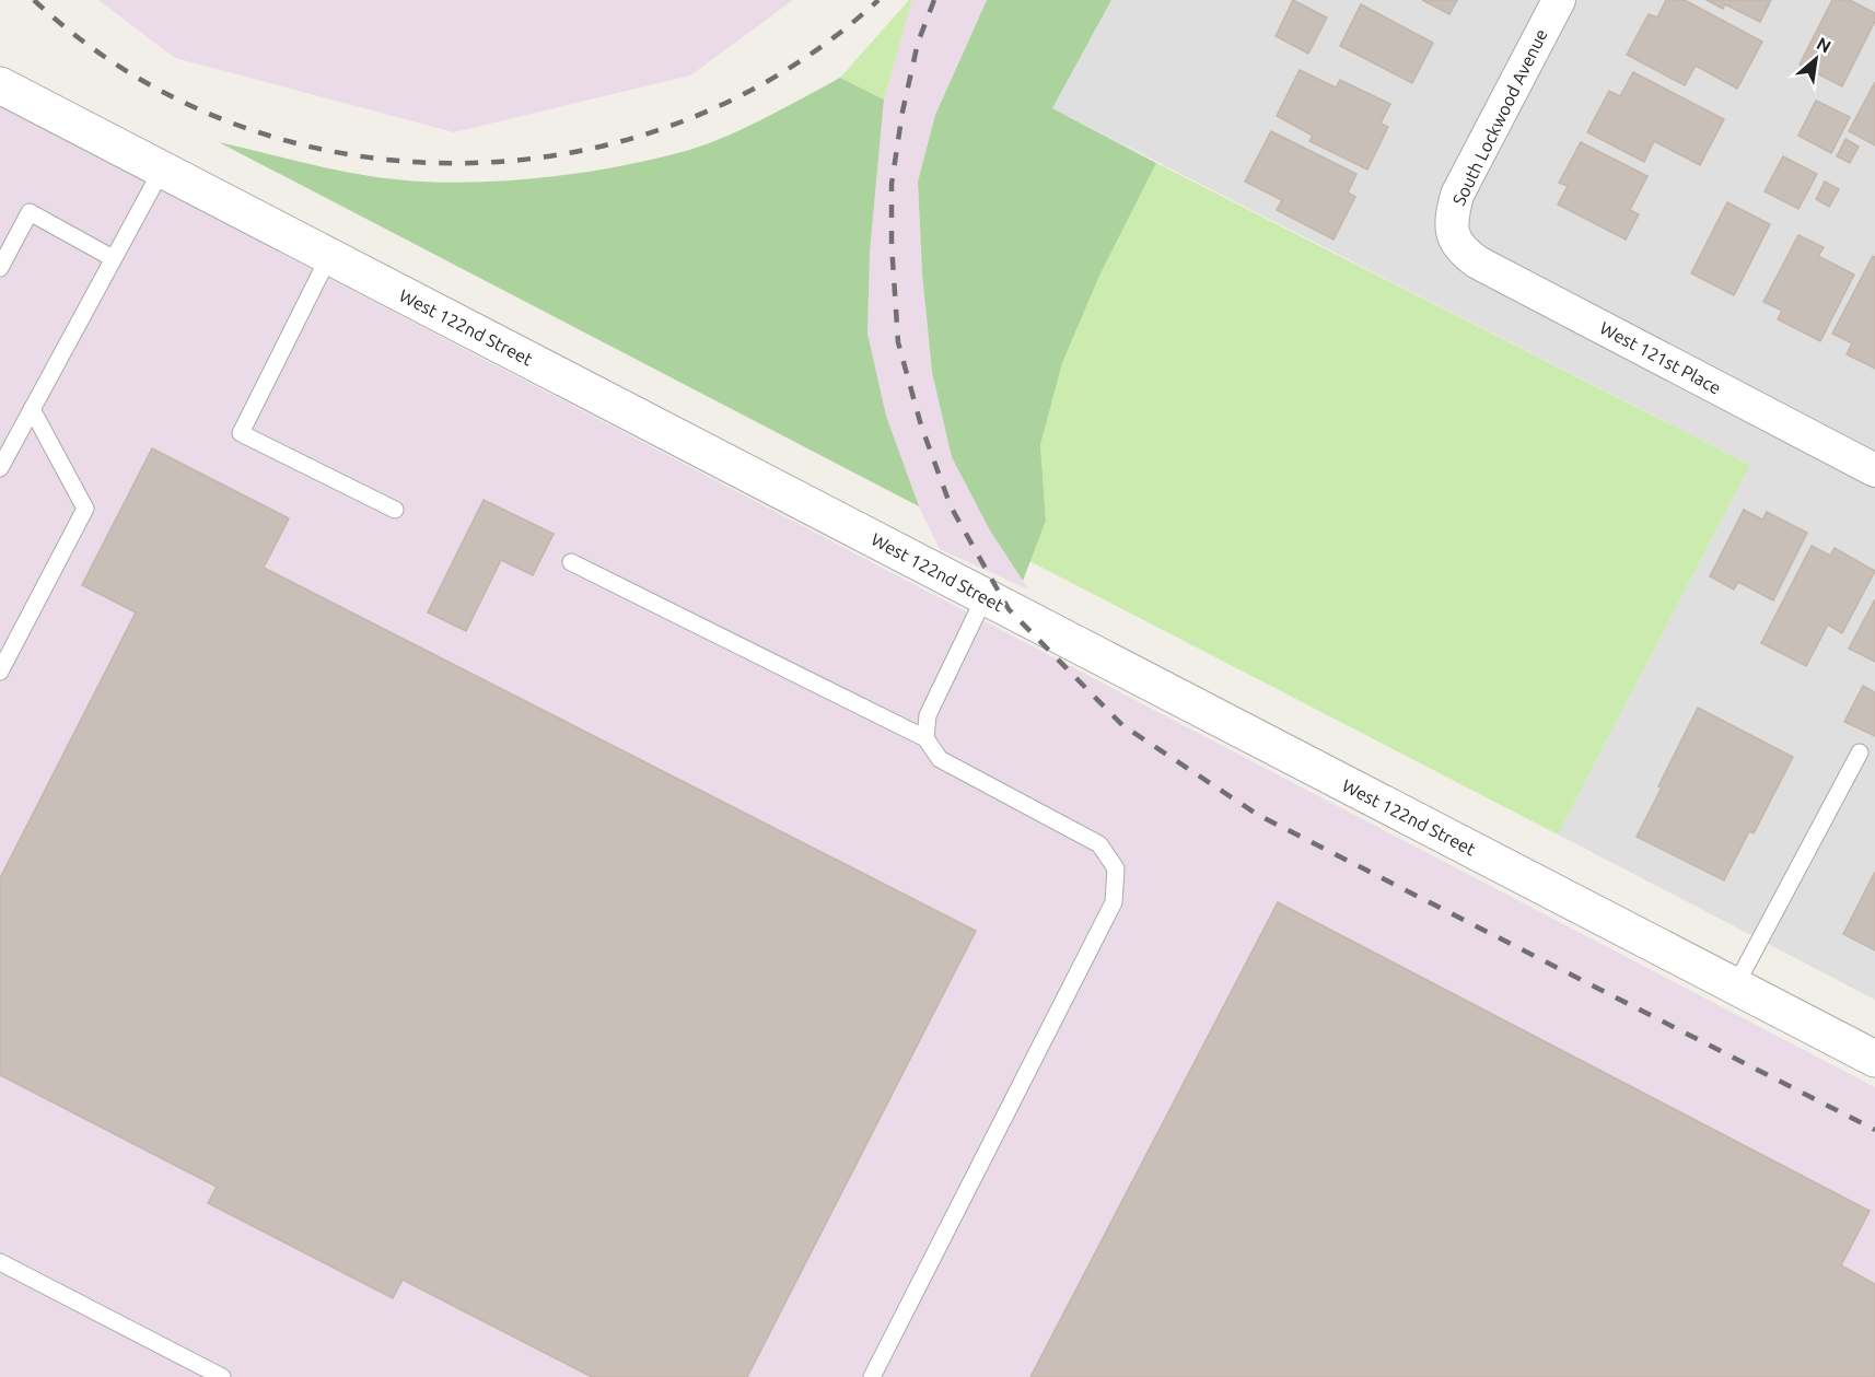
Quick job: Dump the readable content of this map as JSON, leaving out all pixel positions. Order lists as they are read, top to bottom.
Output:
{
  "streets": {
    "street": ["South Lockwood Avenue", "West 122nd Street", "West 121st Place"]
  },
  "crossings": [
    ["South Lockwood Avenue", "West 121st Place"]
  ],
  "north": "top right"
}
